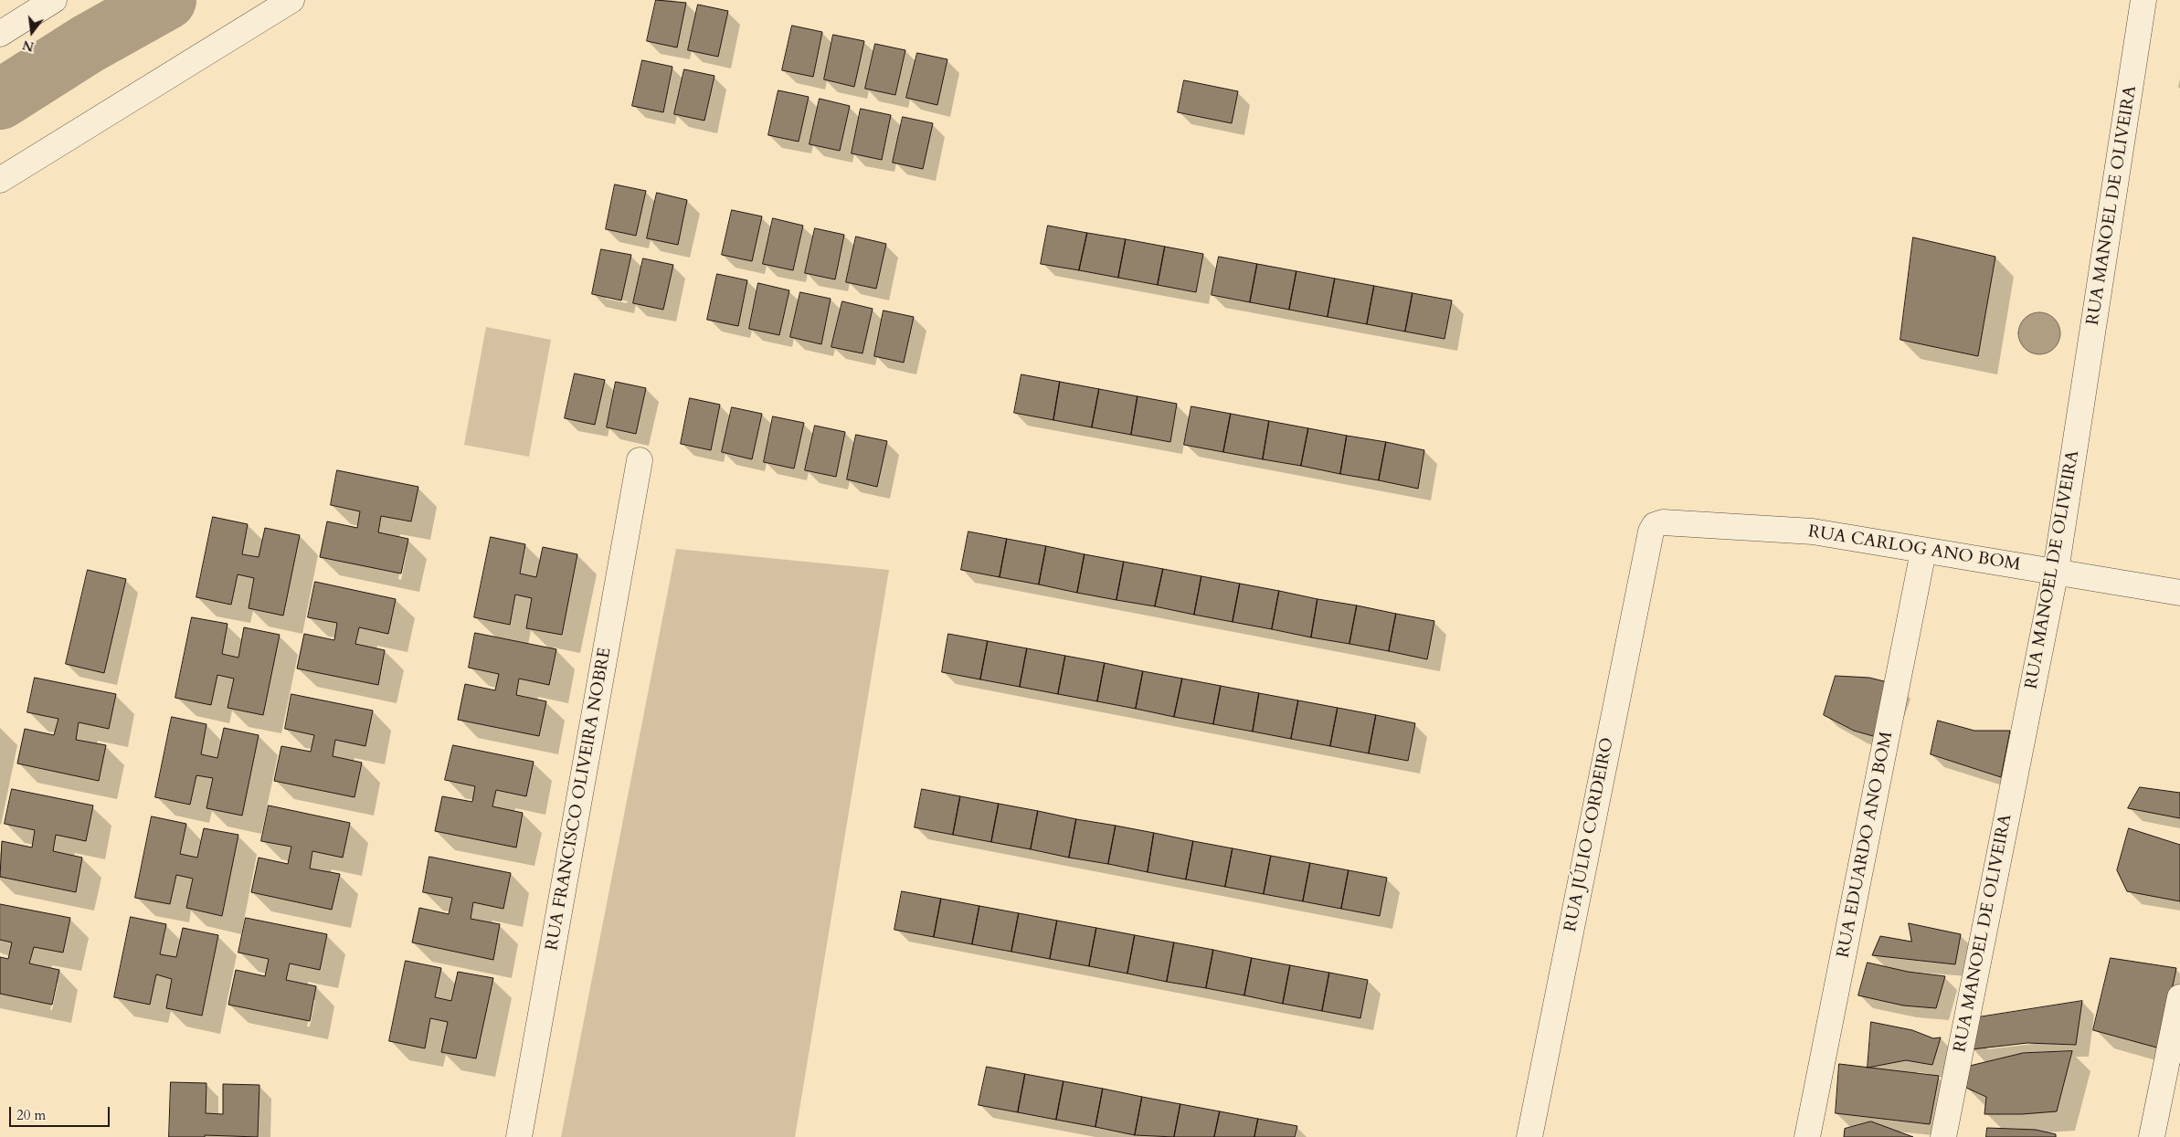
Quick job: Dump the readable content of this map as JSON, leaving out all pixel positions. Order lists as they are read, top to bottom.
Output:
{
  "streets": {
    "street": [
      "RUA MANOEL DE OLIVEIRA",
      "RUA CARLOG ANO BOM",
      "RUA FRANCISCO OLIVEIRA NOBRE",
      "RUA JÚLIO CORDEIRO",
      "RUA EDUARDO ANO BOM"
    ]
  },
  "crossings": [
    ["RUA MANOEL DE OLIVEIRA", "RUA CARLOG ANO BOM"],
    ["RUA CARLOG ANO BOM", "RUA JÚLIO CORDEIRO"],
    ["RUA CARLOG ANO BOM", "RUA EDUARDO ANO BOM"]
  ],
  "scale_bar": "20 m",
  "north": "bottom"
}
